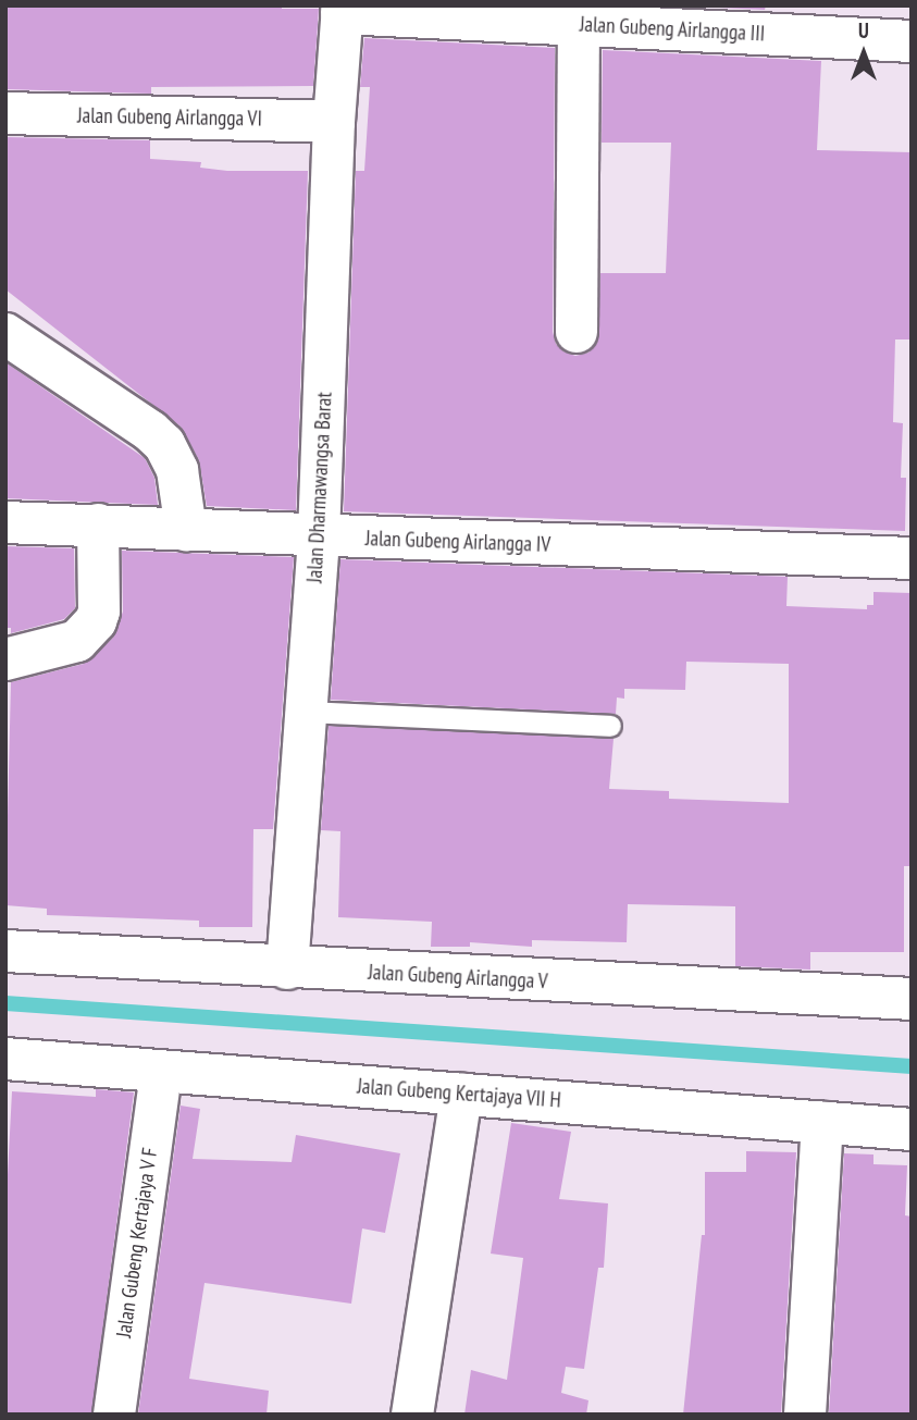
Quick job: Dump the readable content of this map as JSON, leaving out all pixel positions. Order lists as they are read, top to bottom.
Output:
{
  "streets": {
    "street": [
      "Jalan Gubeng Airlangga III",
      "Jalan Gubeng Airlangga VI",
      "Jalan Dharmawangsa Barat",
      "Jalan Gubeng Airlangga IV",
      "Jalan Gubeng Airlangga V",
      "Jalan Gubeng Kertajaya VII H",
      "Jalan Gubeng Kertajaya V F"
    ]
  },
  "crossings": [
    ["Jalan Gubeng Airlangga III", "Jalan Dharmawangsa Barat"],
    ["Jalan Gubeng Airlangga VI", "Jalan Dharmawangsa Barat"],
    ["Jalan Dharmawangsa Barat", "Jalan Gubeng Airlangga IV"],
    ["Jalan Dharmawangsa Barat", "Jalan Gubeng Airlangga V"],
    ["Jalan Gubeng Kertajaya VII H", "Jalan Gubeng Kertajaya V F"]
  ],
  "north": "top"
}
